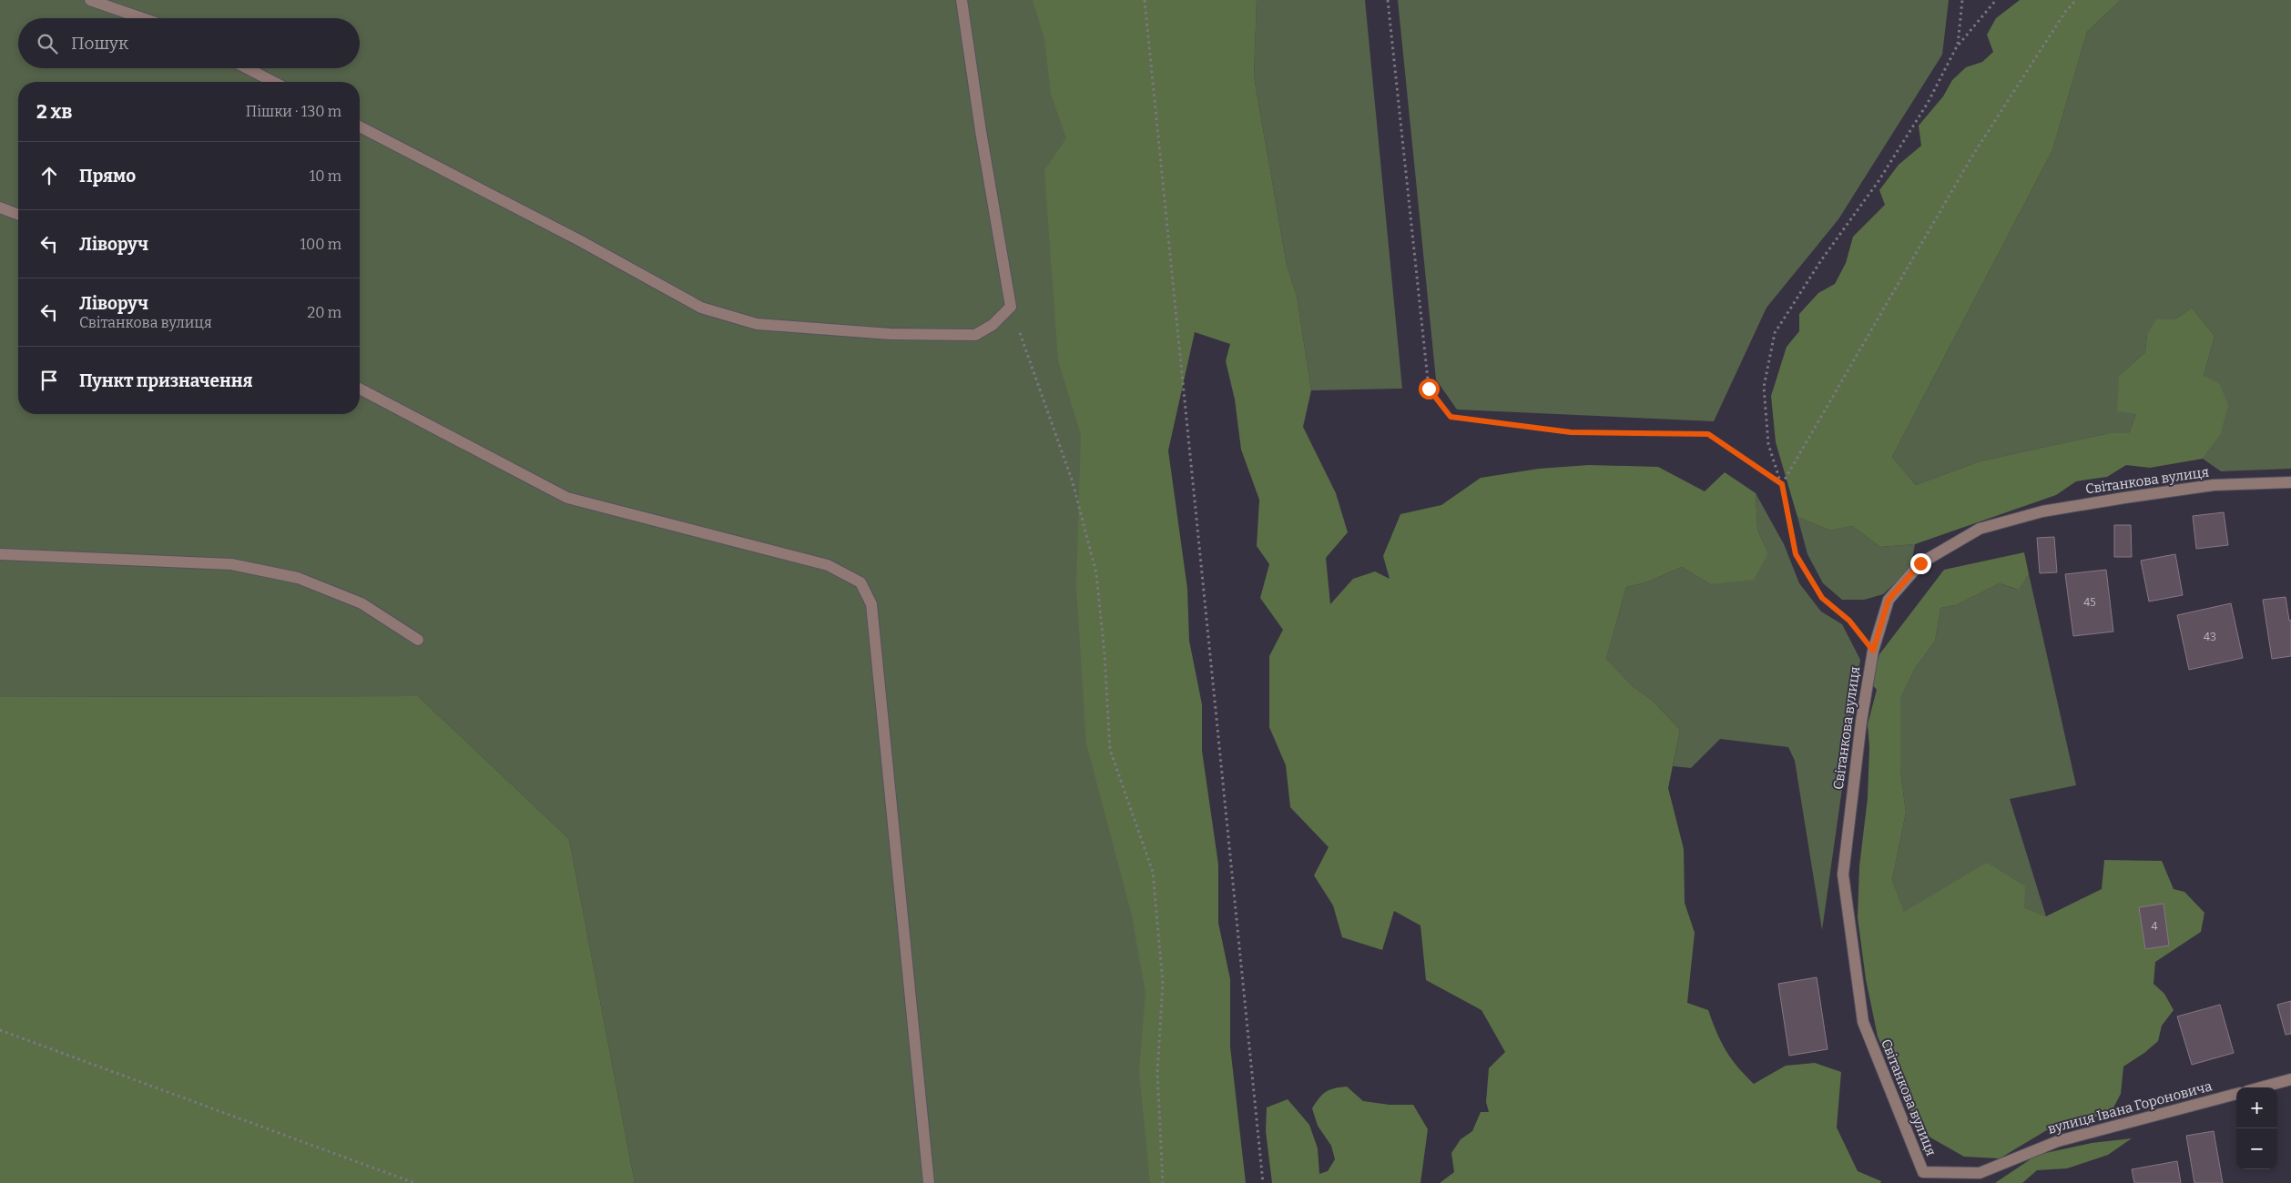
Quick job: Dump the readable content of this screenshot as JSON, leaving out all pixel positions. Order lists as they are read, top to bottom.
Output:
{
  "streets": {
    "street": ["Світанкова вулиця", "вулиця Івана Гороновича"]
  },
  "crossings": [
    ["Світанкова вулиця", "вулиця Івана Гороновича"]
  ],
  "house_numbers": ["45", "43", "4"],
  "page": {
    "search": "Пошук",
    "heading": ["2 хв", "Пішки · 130 m"],
    "list": [
      ["Прямо", "10 m"],
      ["Ліворуч", "100 m"],
      ["Ліворуч", "Світанкова вулиця", "20 m"],
      "Пункт призначення"
    ],
    "map_buttons": ["+", "−"]
  }
}
